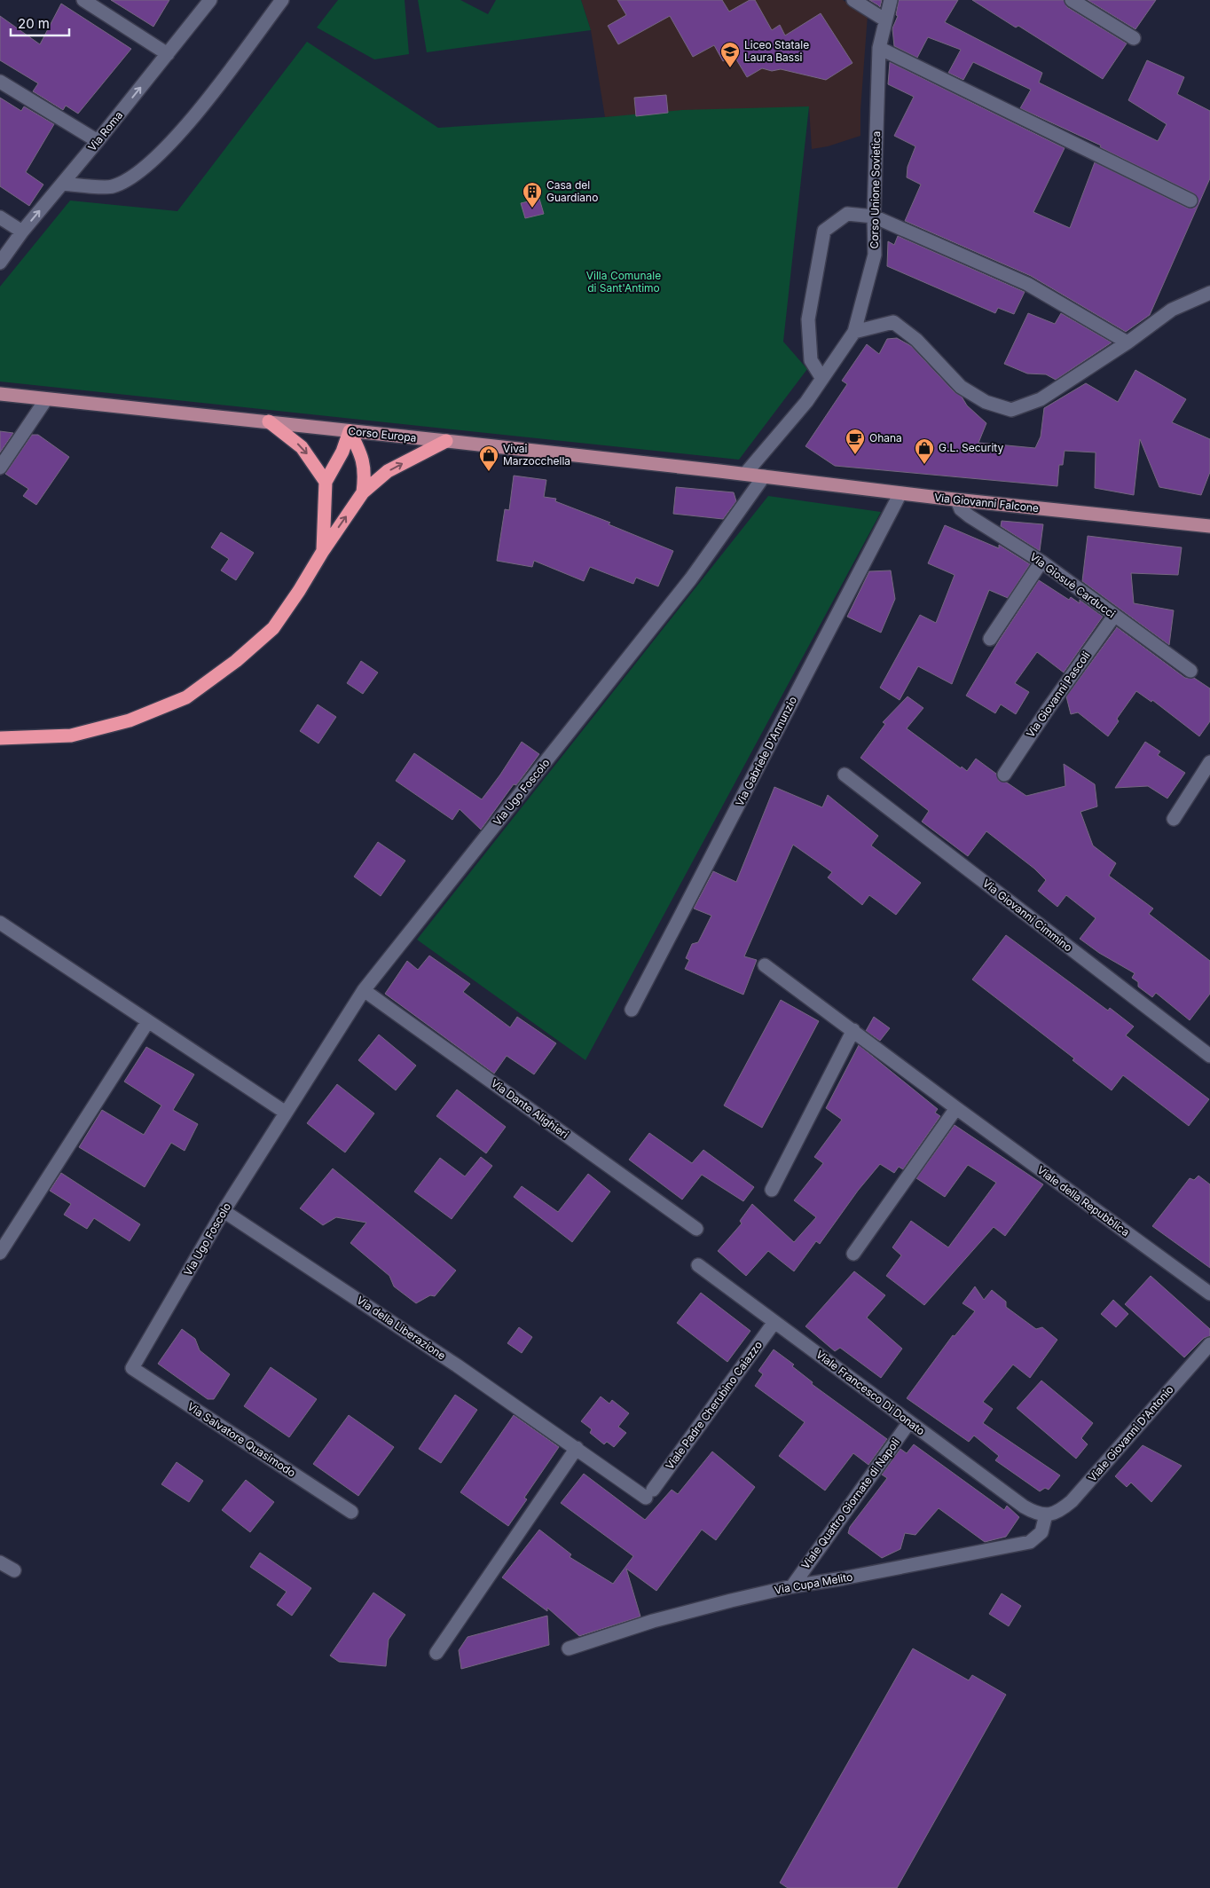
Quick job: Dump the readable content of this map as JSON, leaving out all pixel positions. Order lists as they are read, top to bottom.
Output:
{
  "streets": {
    "main road": ["Corso Europa", "Via Giovanni Falcone"],
    "street": [
      "Via Roma",
      "Corso Unione Sovietica",
      "Via Giosuè Carducci",
      "Via Giovanni Pascoli",
      "Via Gabriele D'Annunzio",
      "Via Ugo Foscolo",
      "Via Giovanni Cimmino",
      "Via Dante Alighieri",
      "Viale della Repubblica",
      "Via della Liberazione",
      "Viale Francesco Di Donato",
      "Viale Padre Cherubino Caiazzo",
      "Viale Giovanni D'Antonio",
      "Via Salvatore Quasimodo",
      "Viale Quattro Giornate di Napoli",
      "Via Cupa Melito"
    ]
  },
  "crossings": [
    ["Corso Unione Sovietica", "Corso Europa"],
    ["Corso Europa", "Via Giovanni Falcone"],
    ["Corso Europa", "Via Ugo Foscolo"],
    ["Via Giovanni Falcone", "Via Giosuè Carducci"],
    ["Via Giovanni Falcone", "Via Gabriele D'Annunzio"],
    ["Via Giovanni Falcone", "Via Ugo Foscolo"],
    ["Via Giosuè Carducci", "Via Giovanni Pascoli"],
    ["Via Ugo Foscolo", "Via Dante Alighieri"],
    ["Via Ugo Foscolo", "Via della Liberazione"],
    ["Via Ugo Foscolo", "Via Salvatore Quasimodo"],
    ["Via della Liberazione", "Viale Padre Cherubino Caiazzo"],
    ["Viale Francesco Di Donato", "Viale Padre Cherubino Caiazzo"],
    ["Viale Francesco Di Donato", "Viale Giovanni D'Antonio"],
    ["Viale Francesco Di Donato", "Viale Quattro Giornate di Napoli"],
    ["Viale Francesco Di Donato", "Via Cupa Melito"],
    ["Viale Giovanni D'Antonio", "Via Cupa Melito"],
    ["Viale Quattro Giornate di Napoli", "Via Cupa Melito"]
  ],
  "parks": ["Villa Comunale di Sant'Antimo"],
  "places": {
    "school or university": ["Liceo Statale Laura Bassi"],
    "building": ["Casa del Guardiano"],
    "cafe": ["Ohana"],
    "shop": ["G.L. Security", "Vivai Marzocchella"]
  },
  "scale_bar": "20 m"
}
